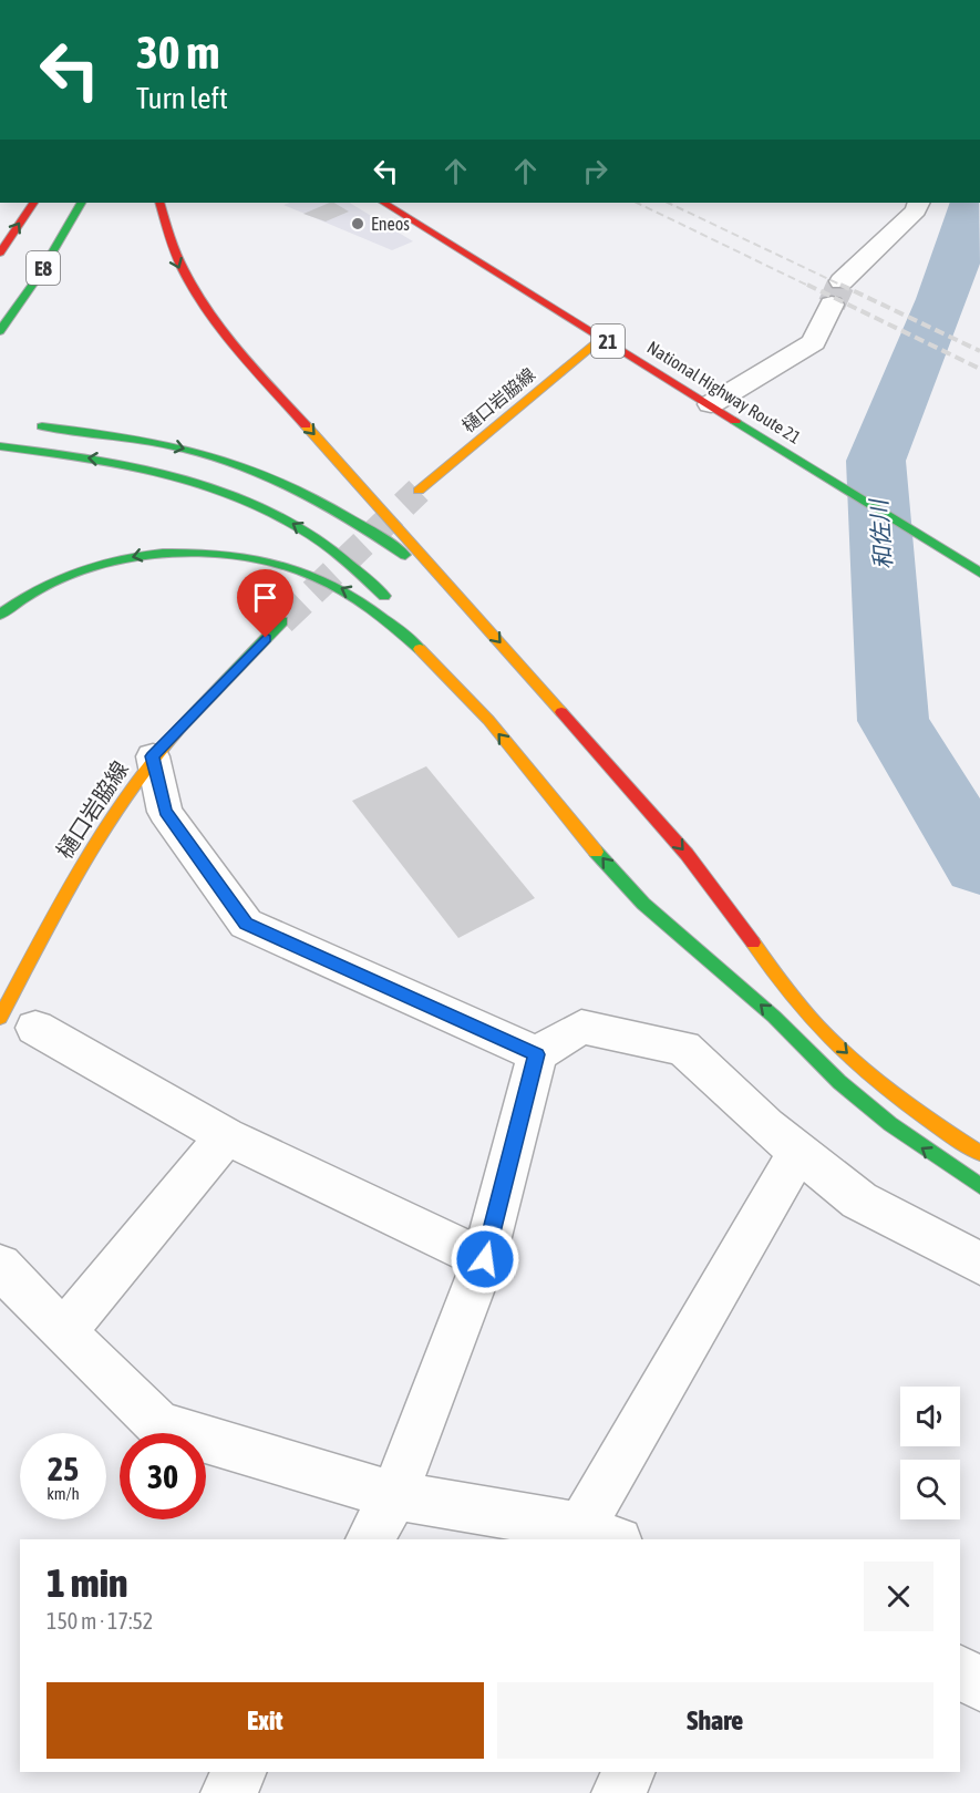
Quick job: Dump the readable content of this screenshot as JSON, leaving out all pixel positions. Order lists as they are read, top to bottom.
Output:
{
  "streets": {
    "main road": [
      "E8",
      "21",
      "National Highway Route 21",
      "樋口岩脇線"
    ]
  },
  "crossings": [
    ["National Highway Route 21", "樋口岩脇線"]
  ],
  "water": ["和佐川"],
  "places": ["Eneos"],
  "page": {
    "turn": ["30 m", "Turn left"],
    "speed": "25 km/h",
    "limit": "30",
    "heading": ["1 min", "150 m · 17:52"],
    "buttons": ["Exit", "Share"]
  }
}
